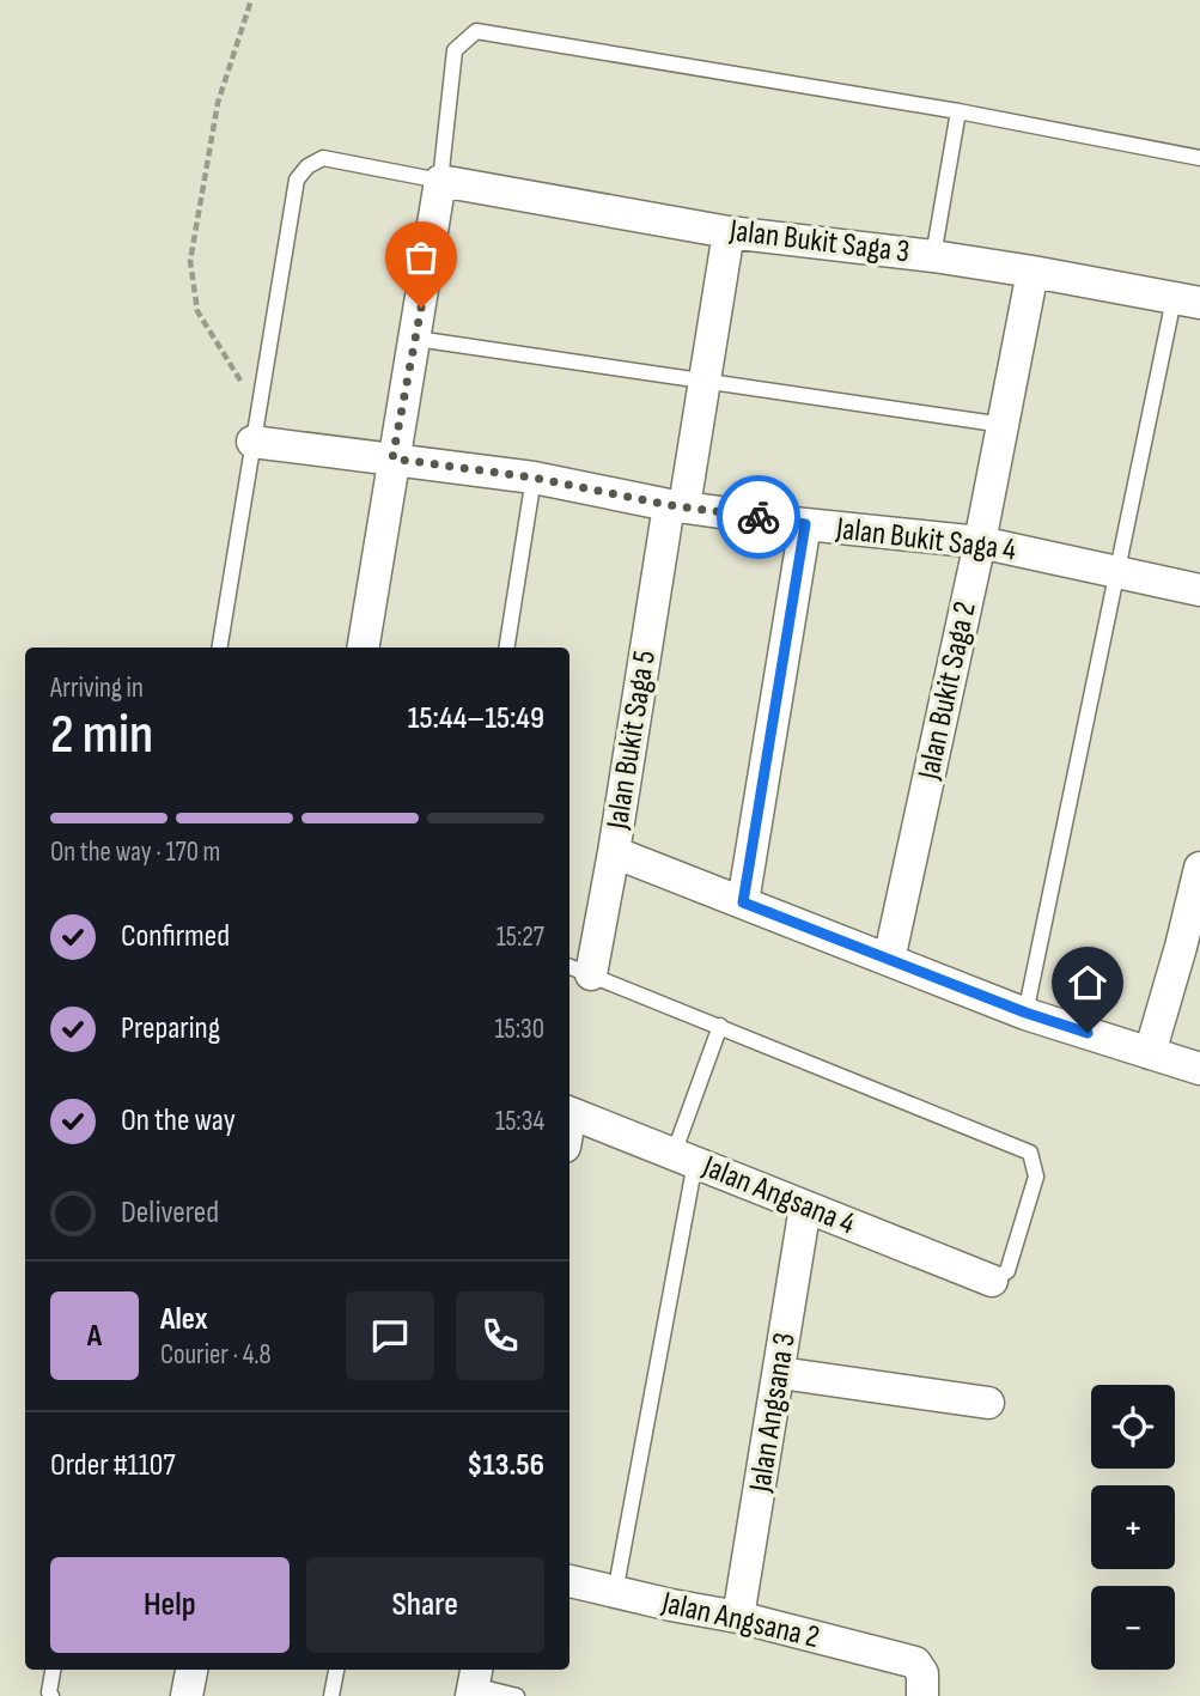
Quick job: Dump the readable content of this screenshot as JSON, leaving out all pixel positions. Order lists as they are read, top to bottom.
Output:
{
  "streets": {
    "street": [
      "Jalan Bukit Saga 3",
      "Jalan Bukit Saga 4",
      "Jalan Bukit Saga 2",
      "Jalan Bukit Saga 5",
      "Jalan Angsana 4",
      "Jalan Angsana 3",
      "Jalan Angsana 2"
    ]
  },
  "crossings": [
    ["Jalan Bukit Saga 3", "Jalan Bukit Saga 2"],
    ["Jalan Bukit Saga 3", "Jalan Bukit Saga 5"],
    ["Jalan Bukit Saga 4", "Jalan Bukit Saga 2"],
    ["Jalan Bukit Saga 4", "Jalan Bukit Saga 5"],
    ["Jalan Angsana 4", "Jalan Angsana 3"],
    ["Jalan Angsana 3", "Jalan Angsana 2"]
  ],
  "page": {
    "heading": ["2 min", "Arriving in", "15:44–15:49"],
    "panel": [
      "Alex",
      "Courier · 4.8",
      "Order #1107",
      "$13.56"
    ],
    "bar": "On the way · 170 m",
    "list": [
      ["Confirmed", "15:27"],
      ["Preparing", "15:30"],
      ["On the way", "15:34"],
      "Delivered"
    ],
    "round": "A",
    "map_buttons": ["+", "−"],
    "buttons": ["Help", "Share"]
  }
}
